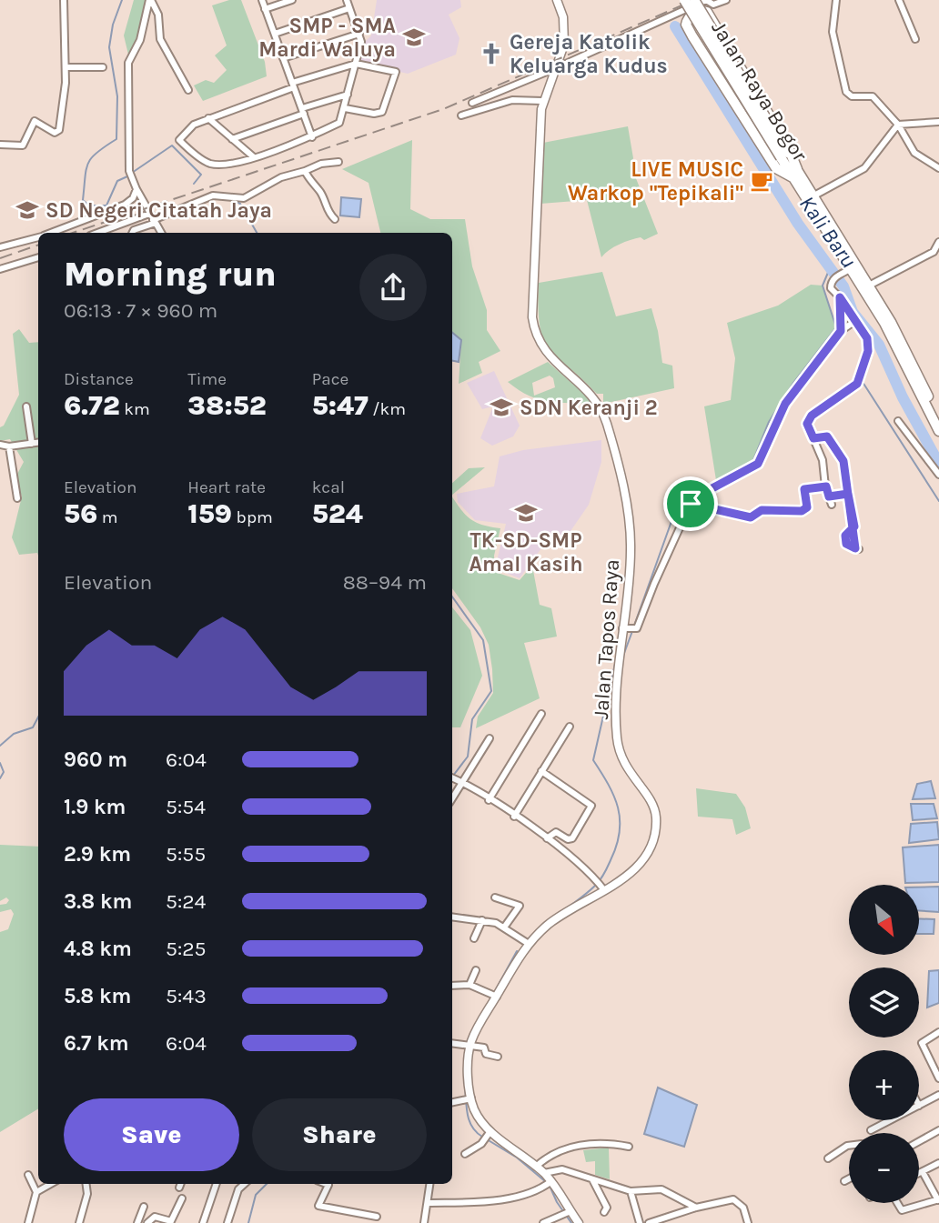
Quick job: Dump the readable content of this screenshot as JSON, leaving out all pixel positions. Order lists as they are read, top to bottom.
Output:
{
  "streets": {
    "highway": ["Jalan Raya Bogor"],
    "main road": ["Jalan Tapos Raya"]
  },
  "water": ["Kali Baru"],
  "places": {
    "school or university": [
      "SMP - SMA Mardi Waluya",
      "SD Negeri Citatah Jaya",
      "SDN Keranji 2",
      "TK-SD-SMP Amal Kasih"
    ],
    "church": ["Gereja Katolik Keluarga Kudus"],
    "cafe": ["LIVE MUSIC Warkop \"Tepikali\""]
  },
  "north": "bottom right",
  "page": {
    "heading": ["Morning run", "06:13 · 7 × 960 m"],
    "stats": [
      ["Distance", "6.72 km"],
      ["Time", "38:52"],
      ["Pace", "5:47 /km"],
      ["Elevation", "56 m"],
      ["Heart rate", "159 bpm"],
      ["kcal", "524"]
    ],
    "chart": ["Elevation", "88–94 m"],
    "list": [
      {
        "name": "960 m",
        "note": "6:04"
      },
      {
        "name": "1.9 km",
        "note": "5:54"
      },
      {
        "name": "2.9 km",
        "note": "5:55"
      },
      {
        "name": "3.8 km",
        "note": "5:24"
      },
      {
        "name": "4.8 km",
        "note": "5:25"
      },
      {
        "name": "5.8 km",
        "note": "5:43"
      },
      {
        "name": "6.7 km",
        "note": "6:04"
      }
    ],
    "map_buttons": ["+", "−"],
    "buttons": ["Save", "Share"]
  }
}
